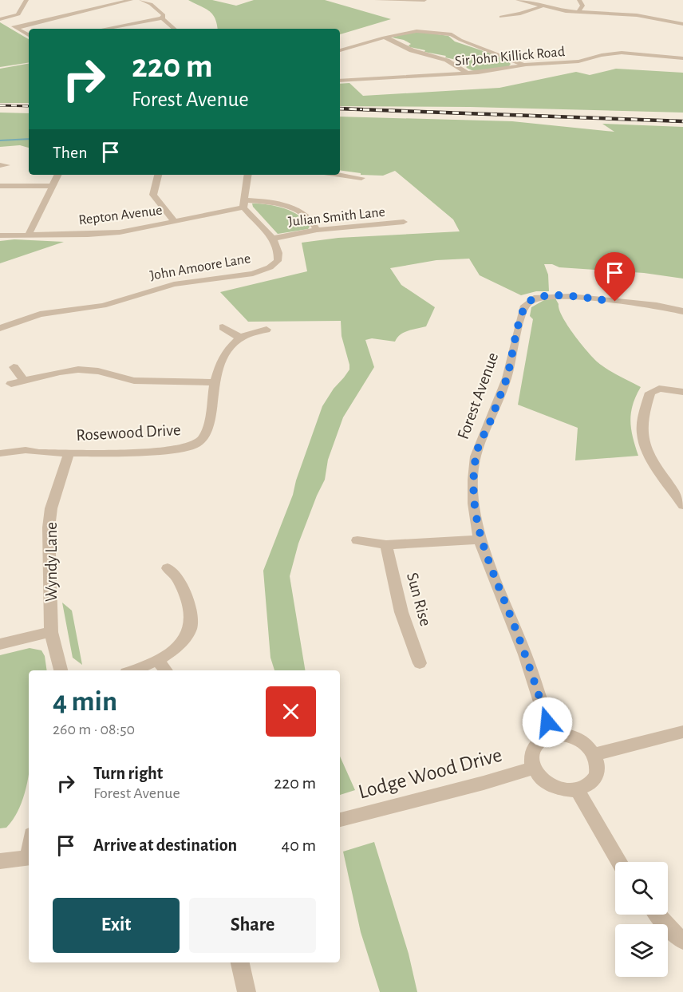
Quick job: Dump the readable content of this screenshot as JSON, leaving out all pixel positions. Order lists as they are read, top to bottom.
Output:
{
  "streets": {
    "street": [
      "Sir John Killick Road",
      "Repton Avenue",
      "Julian Smith Lane",
      "John Amoore Lane",
      "Forest Avenue",
      "Rosewood Drive",
      "Wyndy Lane",
      "Sun Rise",
      "Lodge Wood Drive"
    ]
  },
  "crossings": [
    ["Repton Avenue", "Julian Smith Lane"],
    ["Repton Avenue", "John Amoore Lane"],
    ["Julian Smith Lane", "John Amoore Lane"],
    ["Forest Avenue", "Lodge Wood Drive"],
    ["Rosewood Drive", "Wyndy Lane"]
  ],
  "page": {
    "turn": ["220 m", "Forest Avenue"],
    "then": "Then",
    "heading": ["4 min", "260 m · 08:50"],
    "list": [
      {
        "name": "Turn right",
        "note": "Forest Avenue",
        "value": "220 m"
      },
      {
        "name": "Arrive at destination",
        "value": "40 m"
      }
    ],
    "buttons": ["Exit", "Share"]
  }
}
